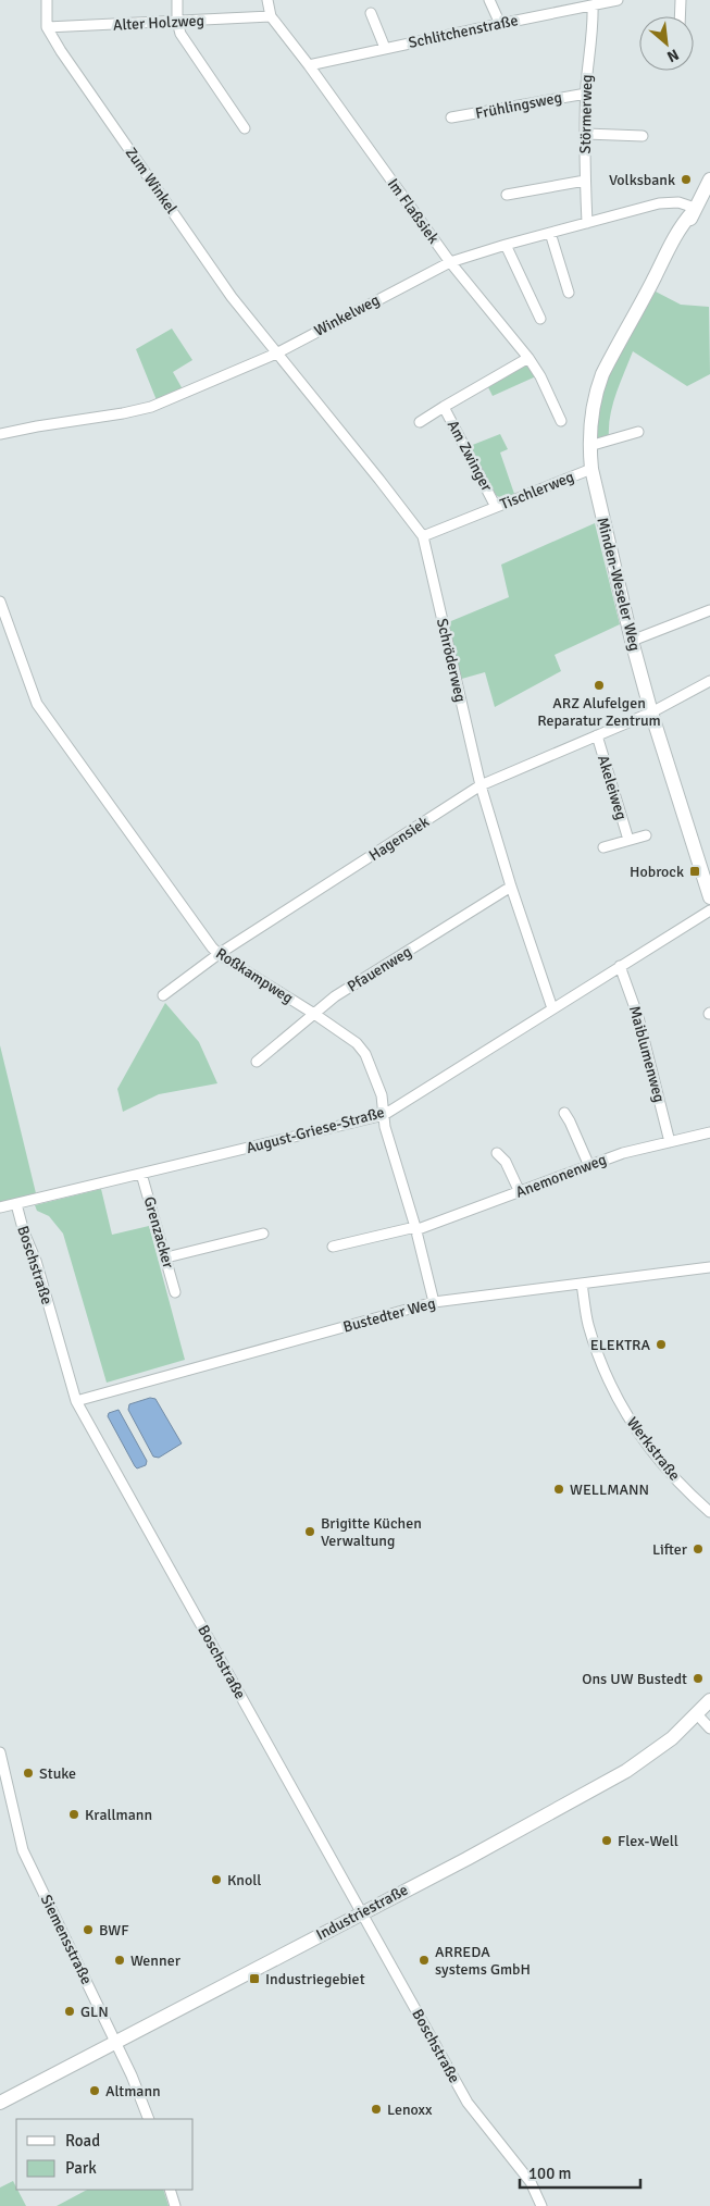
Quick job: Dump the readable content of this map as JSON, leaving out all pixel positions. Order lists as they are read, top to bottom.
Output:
{
  "streets": {
    "street": [
      "Alter Holzweg",
      "Schlitchenstraße",
      "Frühlingsweg",
      "Störmerweg",
      "Zum Winkel",
      "Im Flaßsiek",
      "Winkelweg",
      "Am Zwinger",
      "Tischlerweg",
      "Minden-Weseler Weg",
      "Schröderweg",
      "Akeleiweg",
      "Hagensiek",
      "Pfauenweg",
      "Roßkampweg",
      "Maiblumenweg",
      "August-Griese-Straße",
      "Anemonenweg",
      "Grenzacker",
      "Boschstraße",
      "Bustedter Weg",
      "Werkstraße",
      "Industriestraße",
      "Siemensstraße"
    ]
  },
  "crossings": [
    ["Alter Holzweg", "Zum Winkel"],
    ["Alter Holzweg", "Im Flaßsiek"],
    ["Schlitchenstraße", "Störmerweg"],
    ["Schlitchenstraße", "Im Flaßsiek"],
    ["Frühlingsweg", "Störmerweg"],
    ["Störmerweg", "Winkelweg"],
    ["Zum Winkel", "Winkelweg"],
    ["Zum Winkel", "Schröderweg"],
    ["Im Flaßsiek", "Winkelweg"],
    ["Im Flaßsiek", "Am Zwinger"],
    ["Winkelweg", "Minden-Weseler Weg"],
    ["Winkelweg", "Schröderweg"],
    ["Am Zwinger", "Tischlerweg"],
    ["Tischlerweg", "Minden-Weseler Weg"],
    ["Tischlerweg", "Schröderweg"],
    ["Minden-Weseler Weg", "Hagensiek"],
    ["Schröderweg", "Hagensiek"],
    ["Schröderweg", "Pfauenweg"],
    ["Schröderweg", "August-Griese-Straße"],
    ["Akeleiweg", "Hagensiek"],
    ["Hagensiek", "Roßkampweg"],
    ["Pfauenweg", "Roßkampweg"],
    ["Roßkampweg", "August-Griese-Straße"],
    ["Roßkampweg", "Anemonenweg"],
    ["Roßkampweg", "Bustedter Weg"],
    ["Maiblumenweg", "August-Griese-Straße"],
    ["Maiblumenweg", "Anemonenweg"],
    ["August-Griese-Straße", "Grenzacker"],
    ["August-Griese-Straße", "Boschstraße"],
    ["Boschstraße", "Bustedter Weg"],
    ["Boschstraße", "Industriestraße"],
    ["Bustedter Weg", "Werkstraße"],
    ["Industriestraße", "Siemensstraße"]
  ],
  "places": {
    "other": [
      "Volksbank",
      "ARZ Alufelgen Reparatur Zentrum",
      "ELEKTRA",
      "WELLMANN",
      "Brigitte Küchen Verwaltung",
      "Lifter",
      "Ons UW Bustedt",
      "Stuke",
      "Krallmann",
      "Flex-Well",
      "Knoll",
      "BWF",
      "Wenner",
      "ARREDA systems GmbH",
      "GLN",
      "Altmann",
      "Lenoxx"
    ],
    "transit": ["Hobrock", "Industriegebiet"]
  },
  "legend": ["Road", "Park"],
  "scale_bar": "100 m",
  "north": "bottom right"
}
